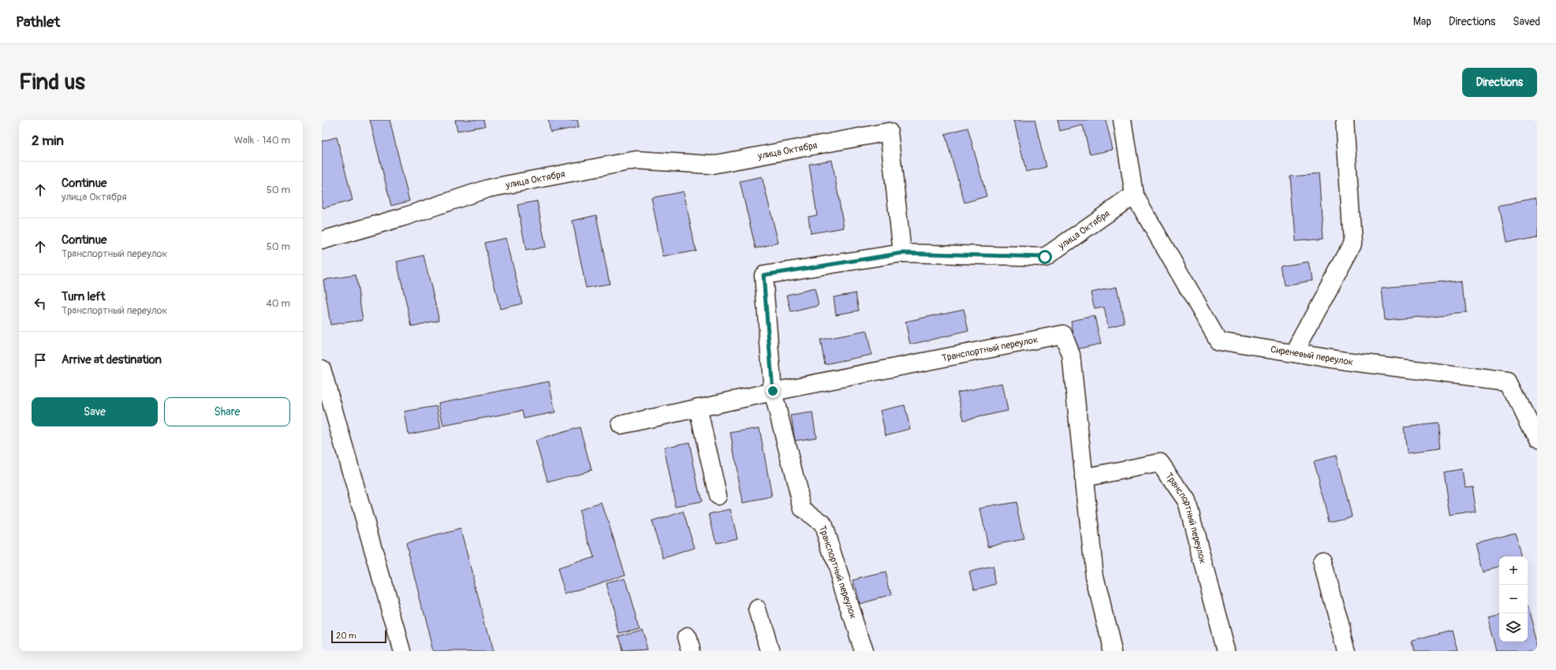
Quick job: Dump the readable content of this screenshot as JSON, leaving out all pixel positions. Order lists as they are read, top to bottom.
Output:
{
  "streets": {
    "street": ["улица Октября", "Транспортный переулок", "Сиреневый переулок"]
  },
  "crossings": [
    ["улица Октября", "Транспортный переулок"],
    ["улица Октября", "Сиреневый переулок"]
  ],
  "scale_bar": "20 m",
  "page": {
    "header": "Pathlet",
    "nav": ["Map", "Directions", "Saved"],
    "buttons": [
      "Directions",
      ["Save", "Share"]
    ],
    "title": "Find us",
    "heading": ["2 min", "Walk · 140 m"],
    "list": [
      ["Continue", "улица Октября", "50 m"],
      ["Continue", "Транспортный переулок", "50 m"],
      ["Turn left", "Транспортный переулок", "40 m"],
      "Arrive at destination"
    ],
    "map_buttons": ["+", "−"],
    "scale": "20 m"
  }
}
